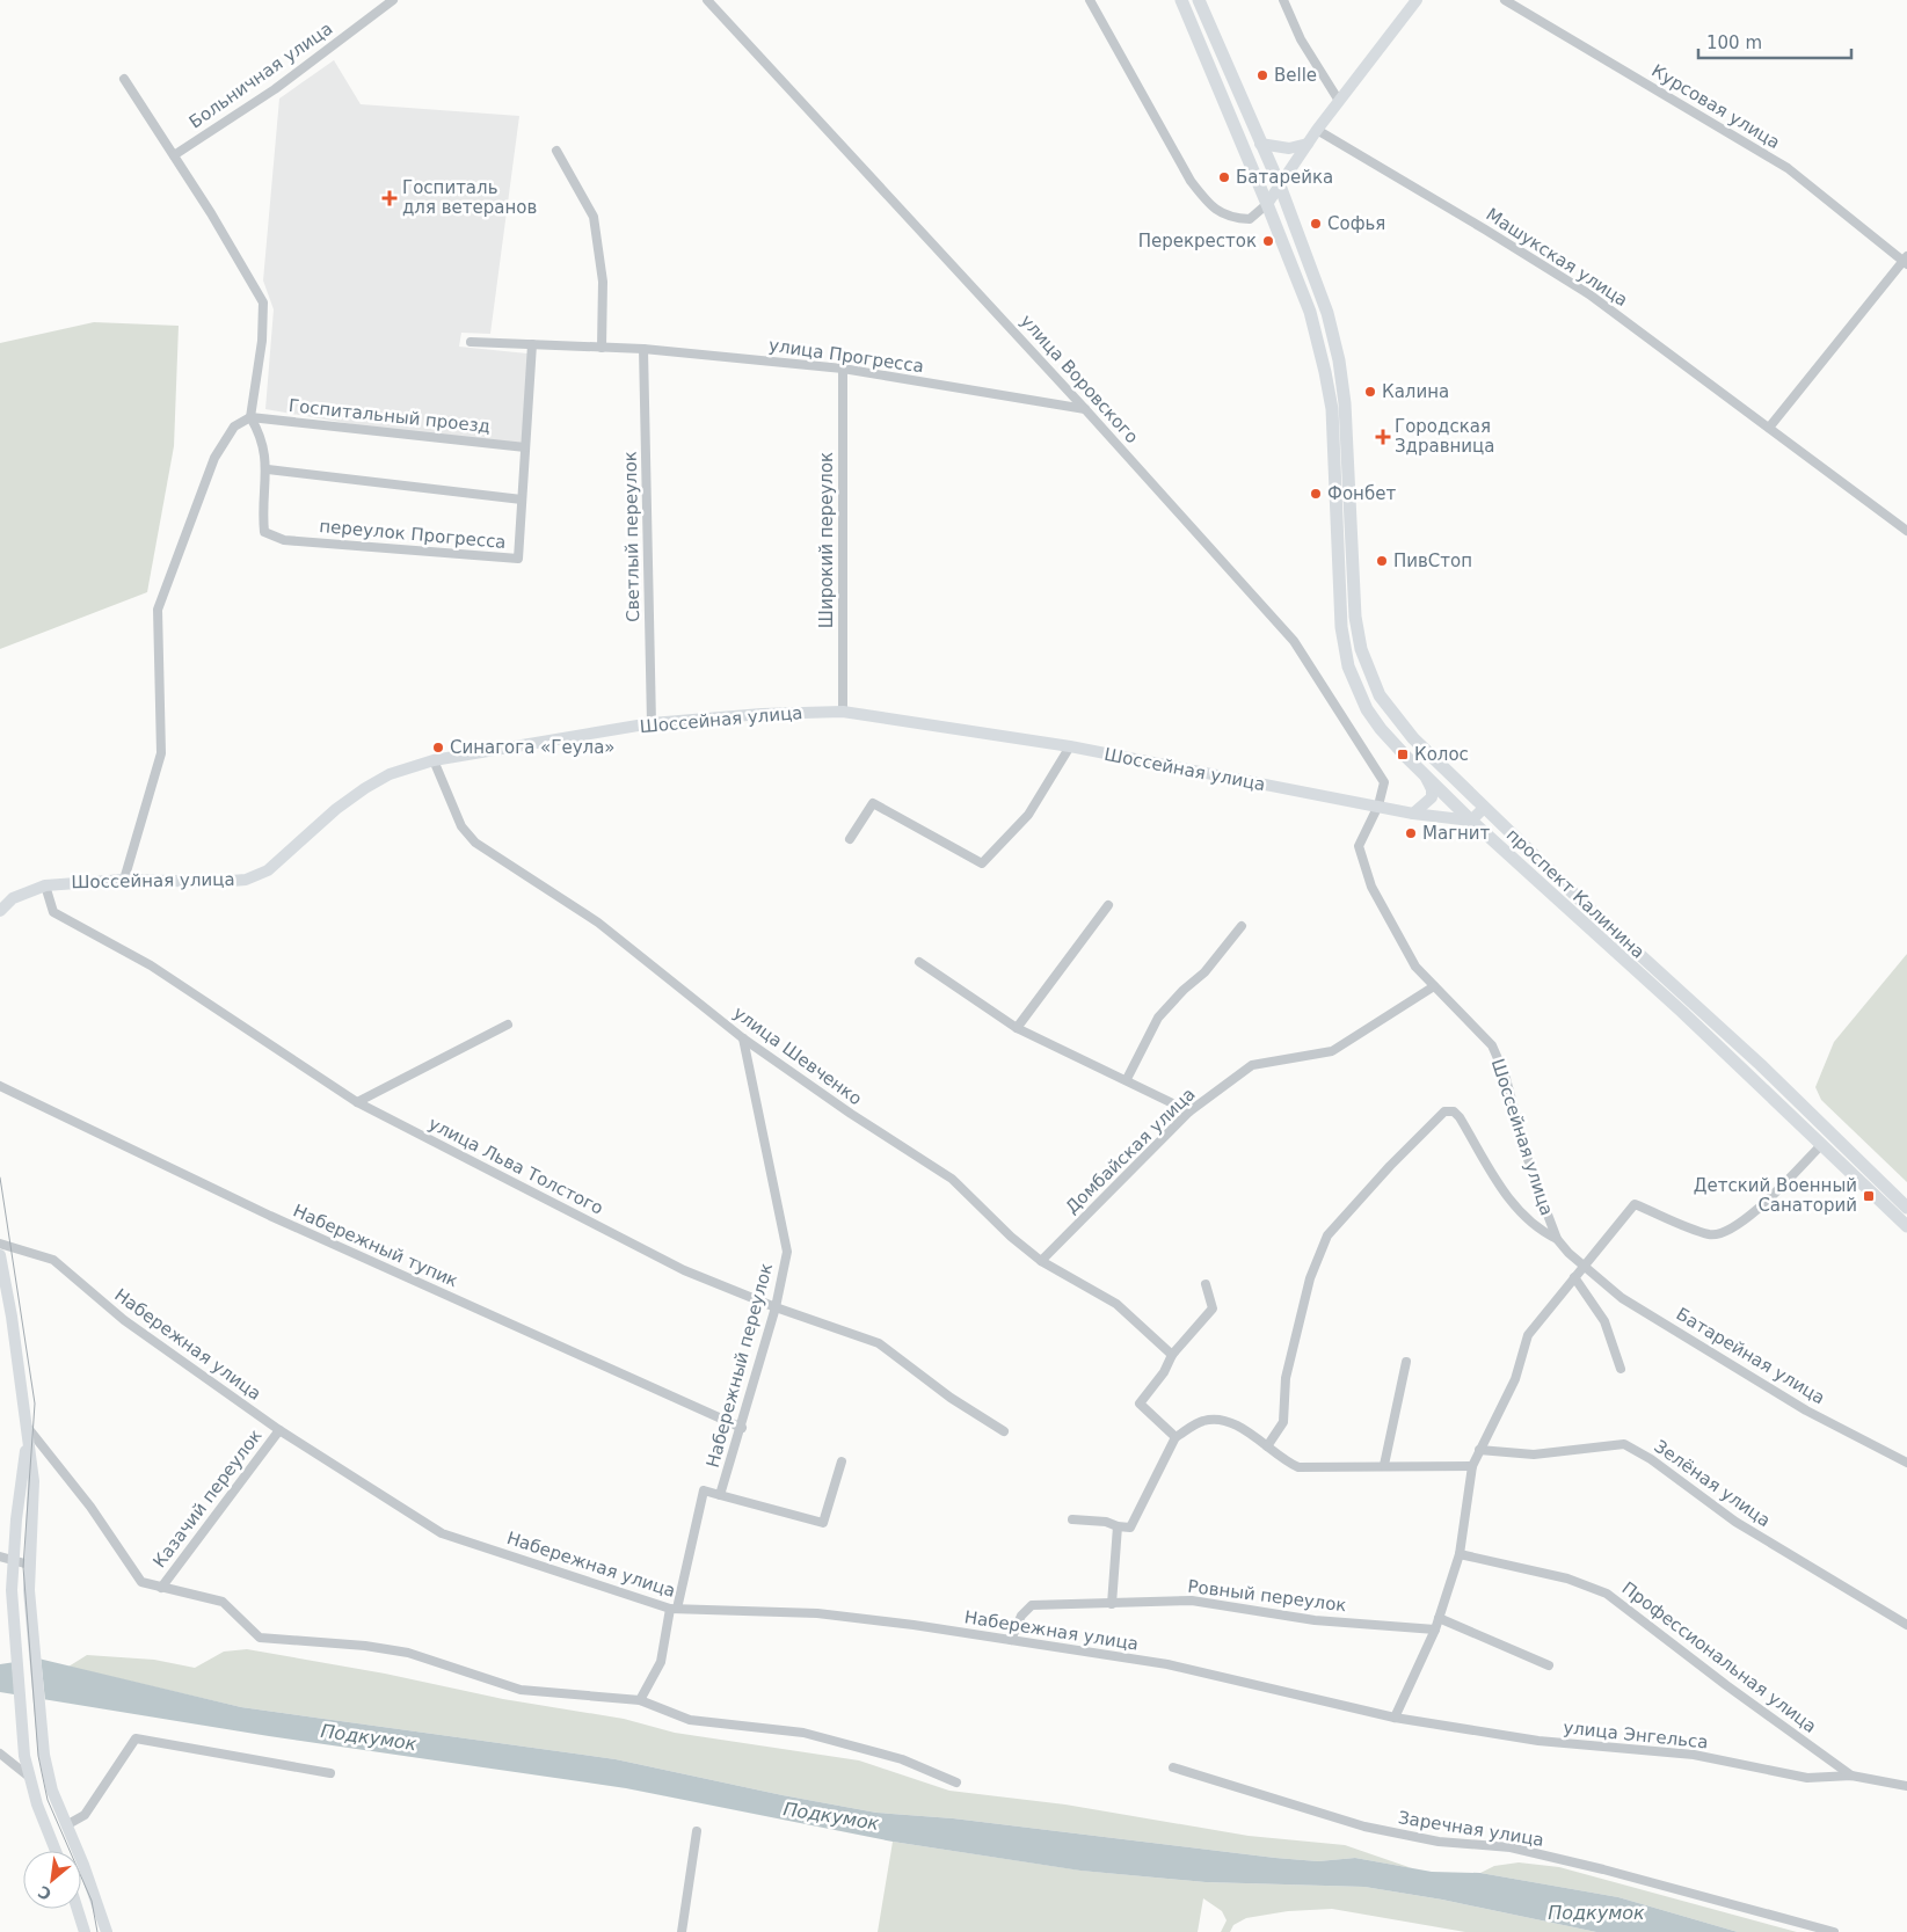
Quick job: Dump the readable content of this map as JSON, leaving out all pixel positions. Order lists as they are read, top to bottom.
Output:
{
  "streets": {
    "main road": ["Шоссейная улица", "проспект Калинина"],
    "street": [
      "Больничная улица",
      "Курсовая улица",
      "Машукская улица",
      "улица Прогресса",
      "улица Воровского",
      "Госпитальный проезд",
      "переулок Прогресса",
      "Светлый переулок",
      "Широкий переулок",
      "улица Шевченко",
      "Домбайская улица",
      "улица Льва Толстого",
      "Набережный тупик",
      "Набережная улица",
      "Батарейная улица",
      "Набережный переулок",
      "Зелёная улица",
      "Казачий переулок",
      "Ровный переулок",
      "Профессиональная улица",
      "улица Энгельса",
      "Заречная улица"
    ]
  },
  "crossings": [
    ["улица Прогресса", "улица Воровского"],
    ["улица Прогресса", "переулок Прогресса"],
    ["улица Прогресса", "Светлый переулок"],
    ["улица Прогресса", "Широкий переулок"],
    ["улица Воровского", "Шоссейная улица"],
    ["Госпитальный проезд", "переулок Прогресса"],
    ["Светлый переулок", "Шоссейная улица"],
    ["Широкий переулок", "Шоссейная улица"],
    ["Шоссейная улица", "проспект Калинина"],
    ["Шоссейная улица", "улица Шевченко"],
    ["Шоссейная улица", "Домбайская улица"],
    ["Шоссейная улица", "улица Льва Толстого"],
    ["Шоссейная улица", "Батарейная улица"],
    ["улица Шевченко", "Домбайская улица"],
    ["улица Шевченко", "Набережный переулок"],
    ["улица Льва Толстого", "Набережный переулок"],
    ["Набережный тупик", "Набережный переулок"],
    ["Набережная улица", "Набережный переулок"],
    ["Набережная улица", "Казачий переулок"],
    ["Набережная улица", "Ровный переулок"],
    ["Набережная улица", "улица Энгельса"],
    ["Профессиональная улица", "улица Энгельса"]
  ],
  "water": ["Подкумок"],
  "places": {
    "other": [
      "Belle",
      "Батарейка",
      "Софья",
      "Перекресток",
      "Калина",
      "Фонбет",
      "ПивСтоп",
      "Синагога «Геула»",
      "Магнит"
    ],
    "health": ["Госпиталь для ветеранов", "Городская Здравница"],
    "transit": ["Колос", "Детский Военный Санаторий"]
  },
  "scale_bar": "100 m",
  "north": "bottom left"
}
